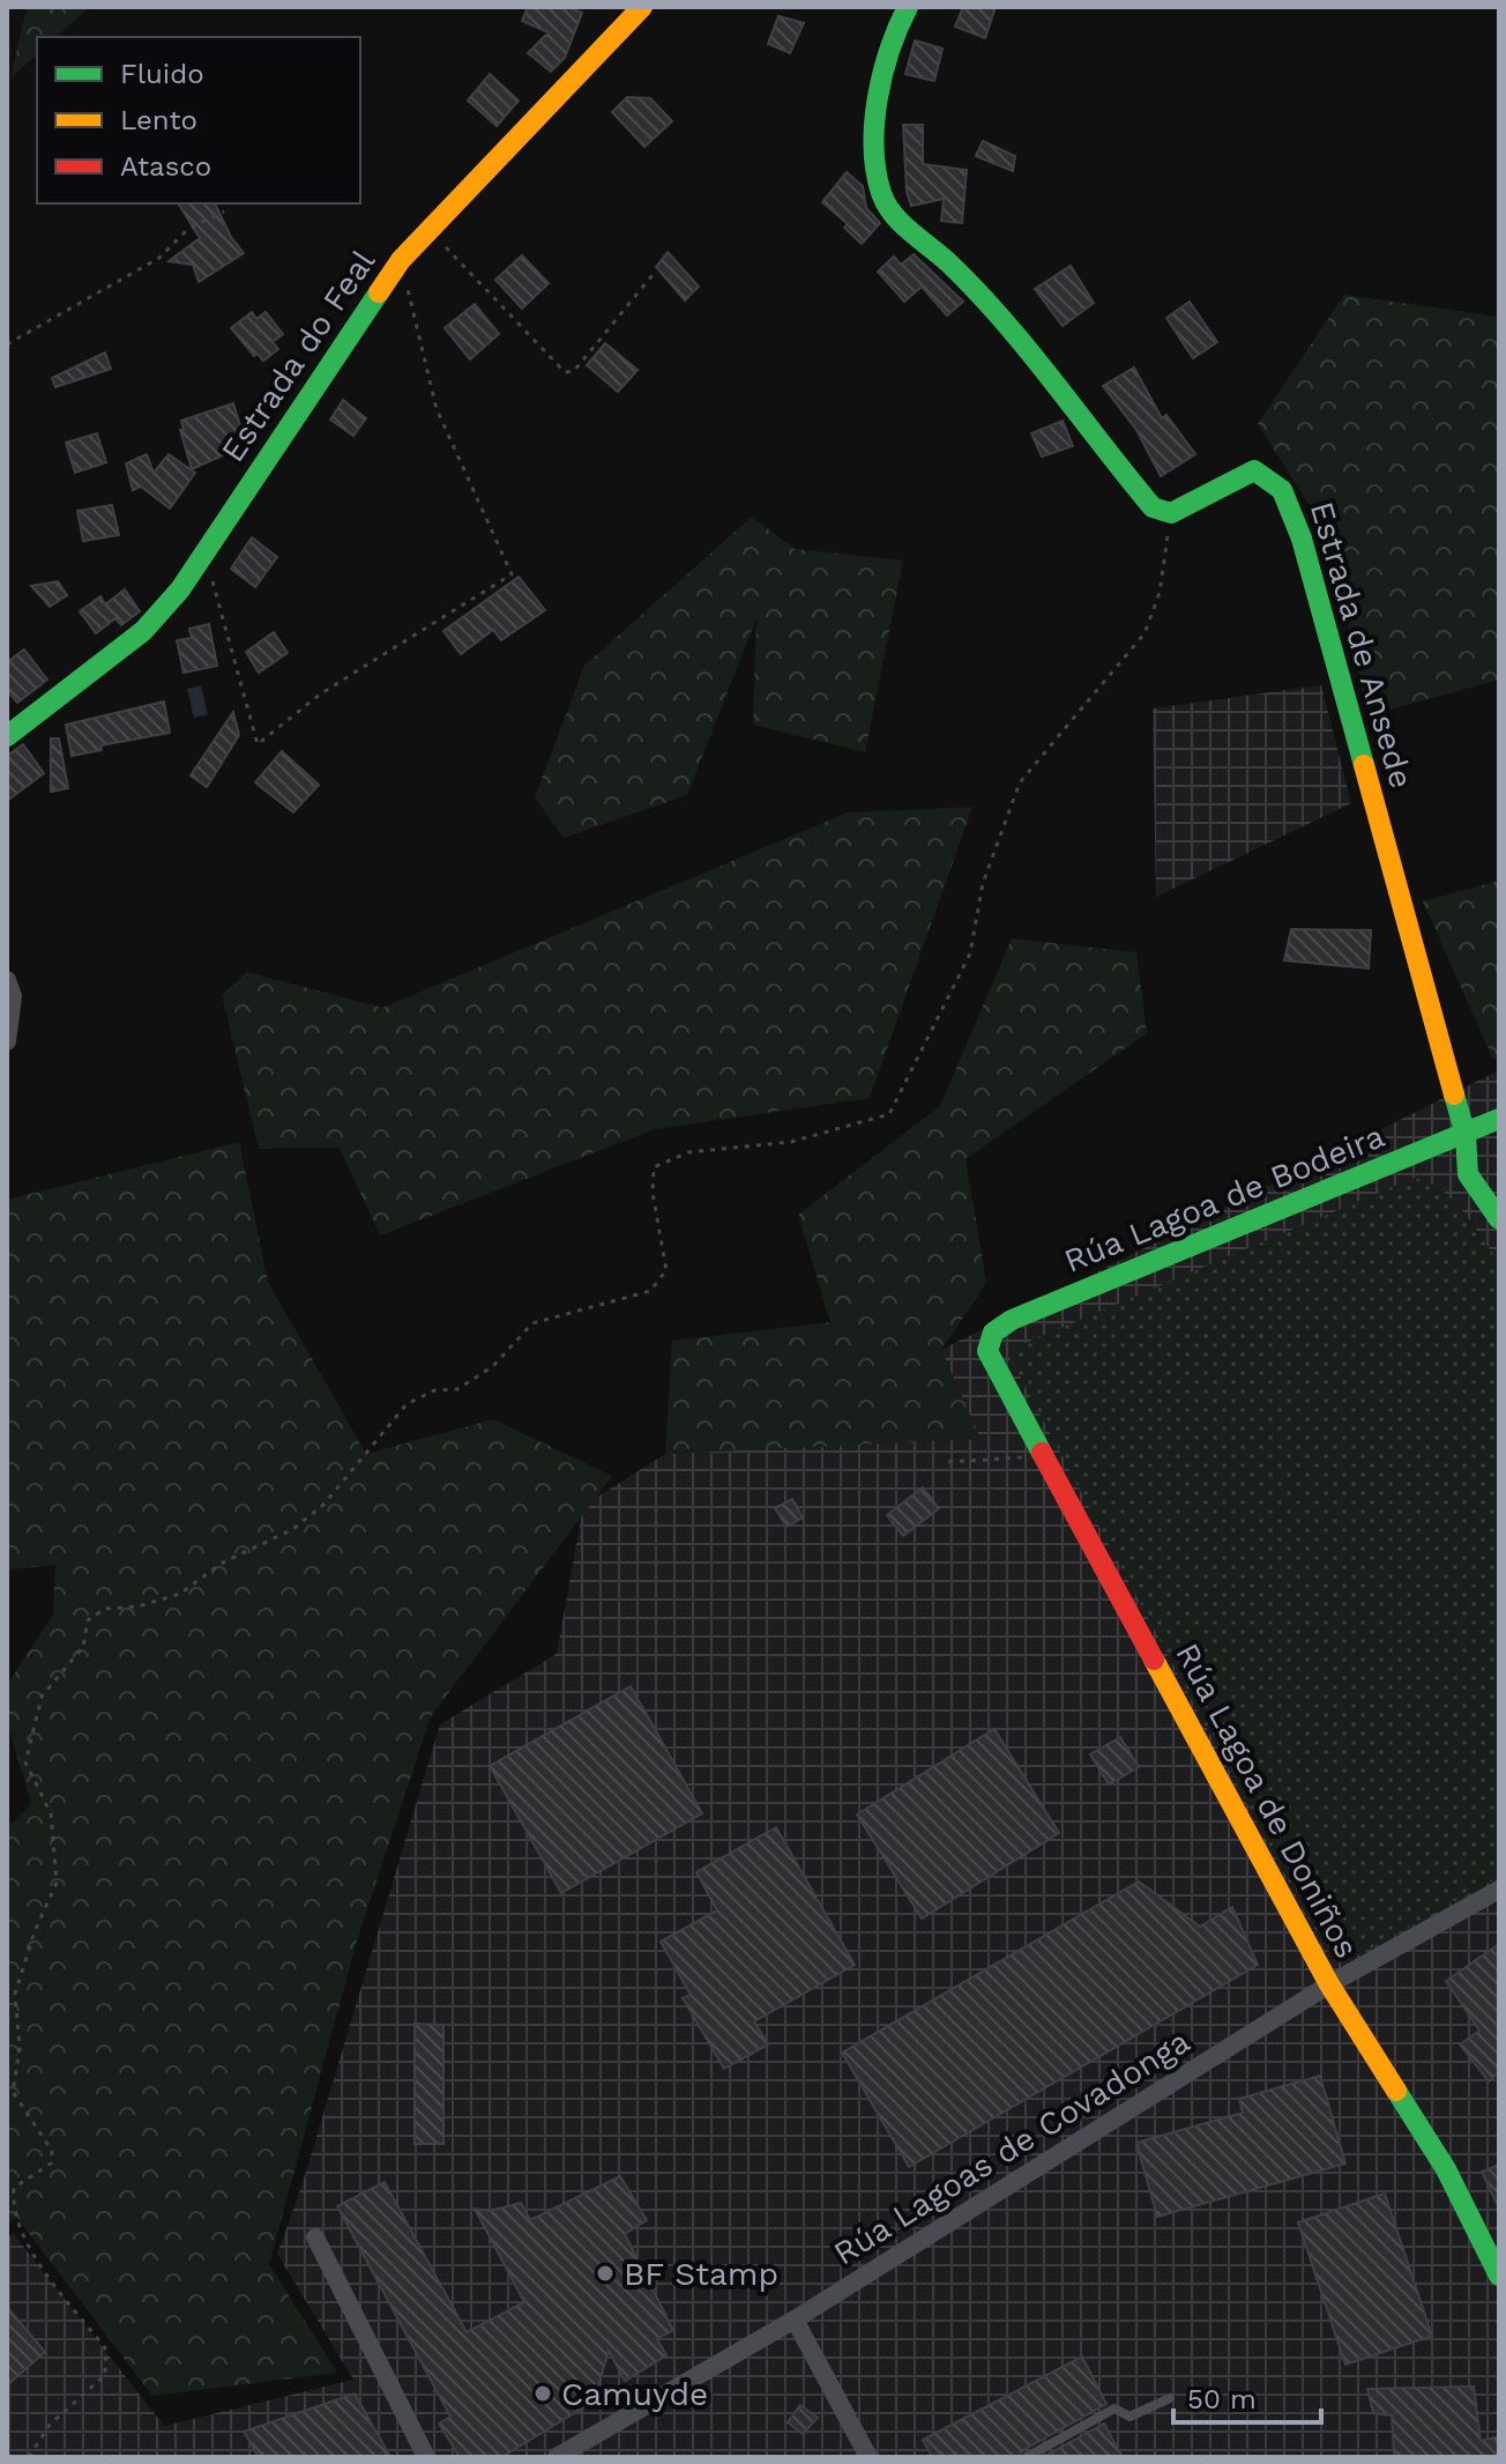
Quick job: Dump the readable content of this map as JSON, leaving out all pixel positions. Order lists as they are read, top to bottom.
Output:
{
  "streets": {
    "street": [
      "Estrada do Feal",
      "Estrada de Ansede",
      "Rúa Lagoa de Bodeira",
      "Rúa Lagoa de Doniños",
      "Rúa Lagoas de Covadonga"
    ]
  },
  "crossings": [
    ["Estrada de Ansede", "Rúa Lagoa de Bodeira"],
    ["Rúa Lagoa de Bodeira", "Rúa Lagoa de Doniños"],
    ["Rúa Lagoa de Doniños", "Rúa Lagoas de Covadonga"]
  ],
  "places": ["BF Stamp", "Camuyde"],
  "legend": ["Fluido", "Lento", "Atasco"],
  "scale_bar": "50 m"
}
